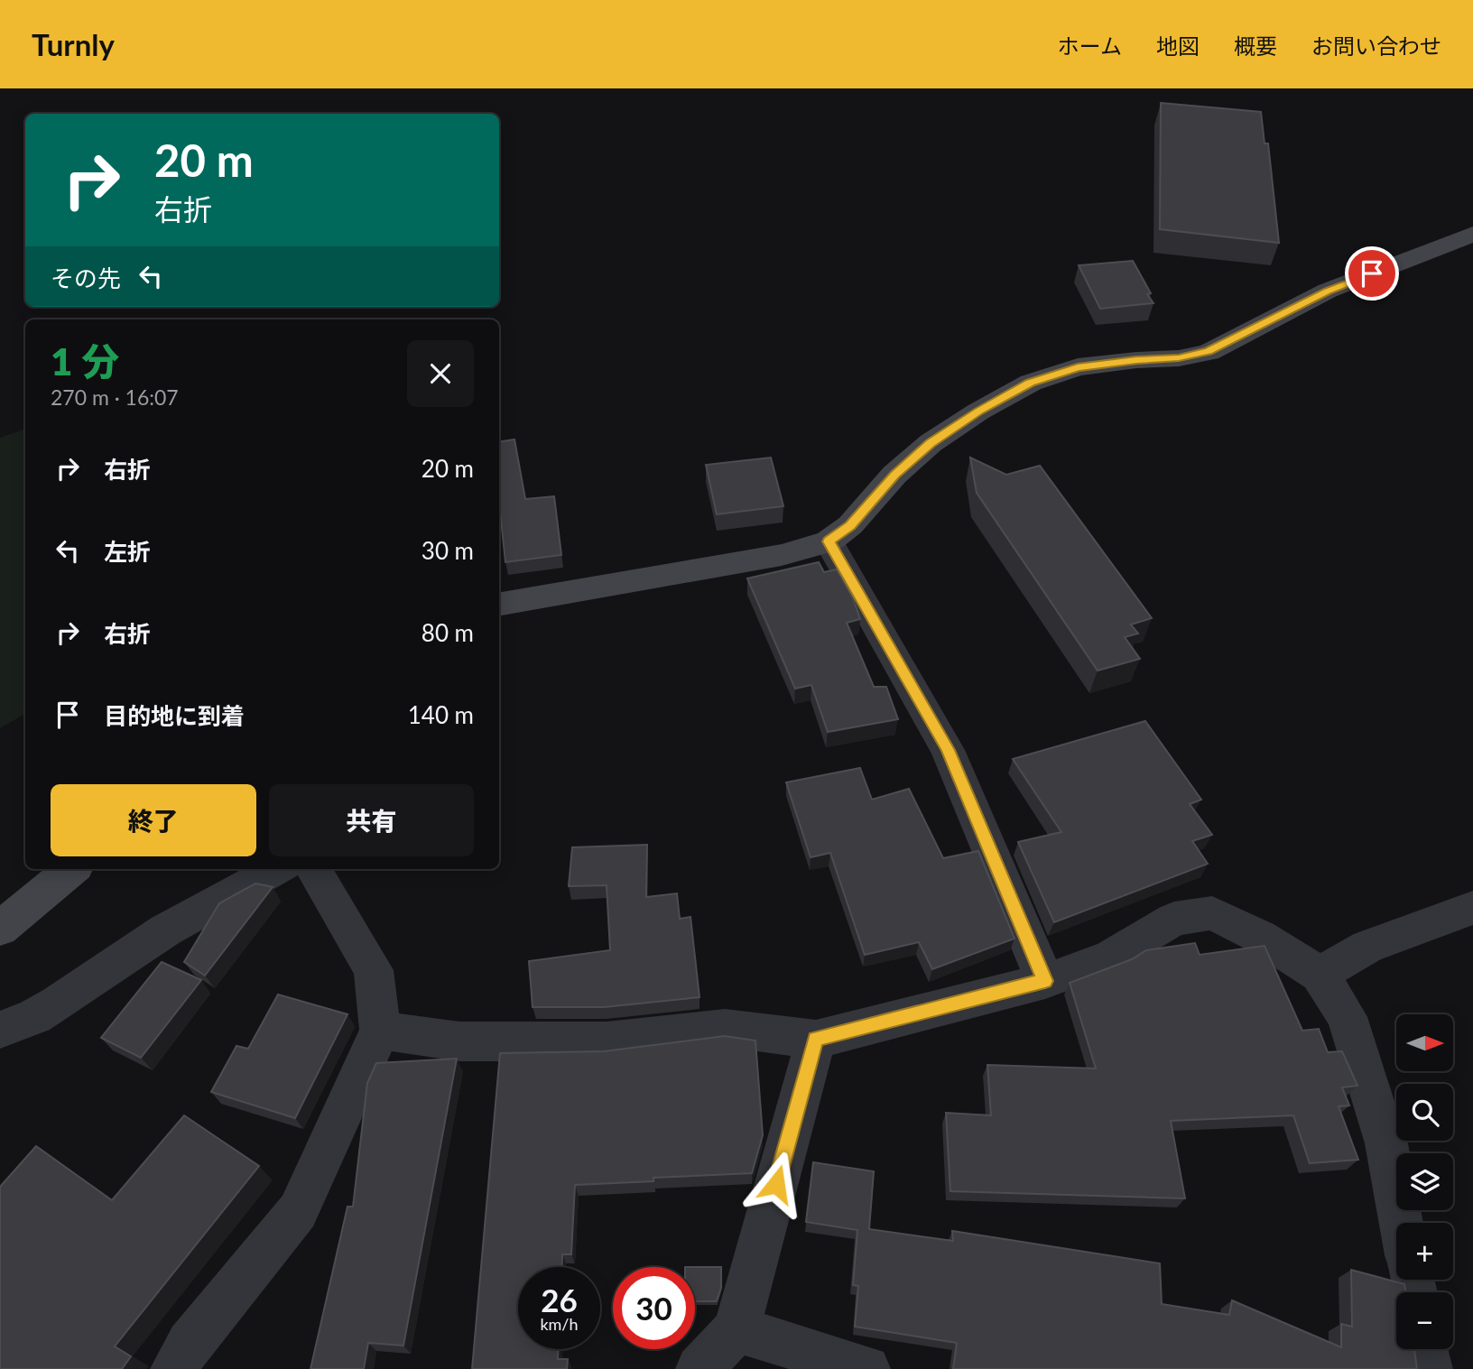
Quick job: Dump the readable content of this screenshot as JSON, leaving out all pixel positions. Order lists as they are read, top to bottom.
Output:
{
  "north": "right",
  "page": {
    "header": "Turnly",
    "nav": [
      "ホーム",
      "地図",
      "概要",
      "お問い合わせ"
    ],
    "turn": ["20 m", "右折"],
    "then": "その先",
    "heading": ["1 分", "270 m · 16:07"],
    "list": [
      {
        "name": "右折",
        "value": "20 m"
      },
      {
        "name": "左折",
        "value": "30 m"
      },
      {
        "name": "右折",
        "value": "80 m"
      },
      {
        "name": "目的地に到着",
        "value": "140 m"
      }
    ],
    "buttons": ["終了", "共有"],
    "map_buttons": ["+", "−"],
    "speed": "26 km/h",
    "limit": "30"
  }
}
